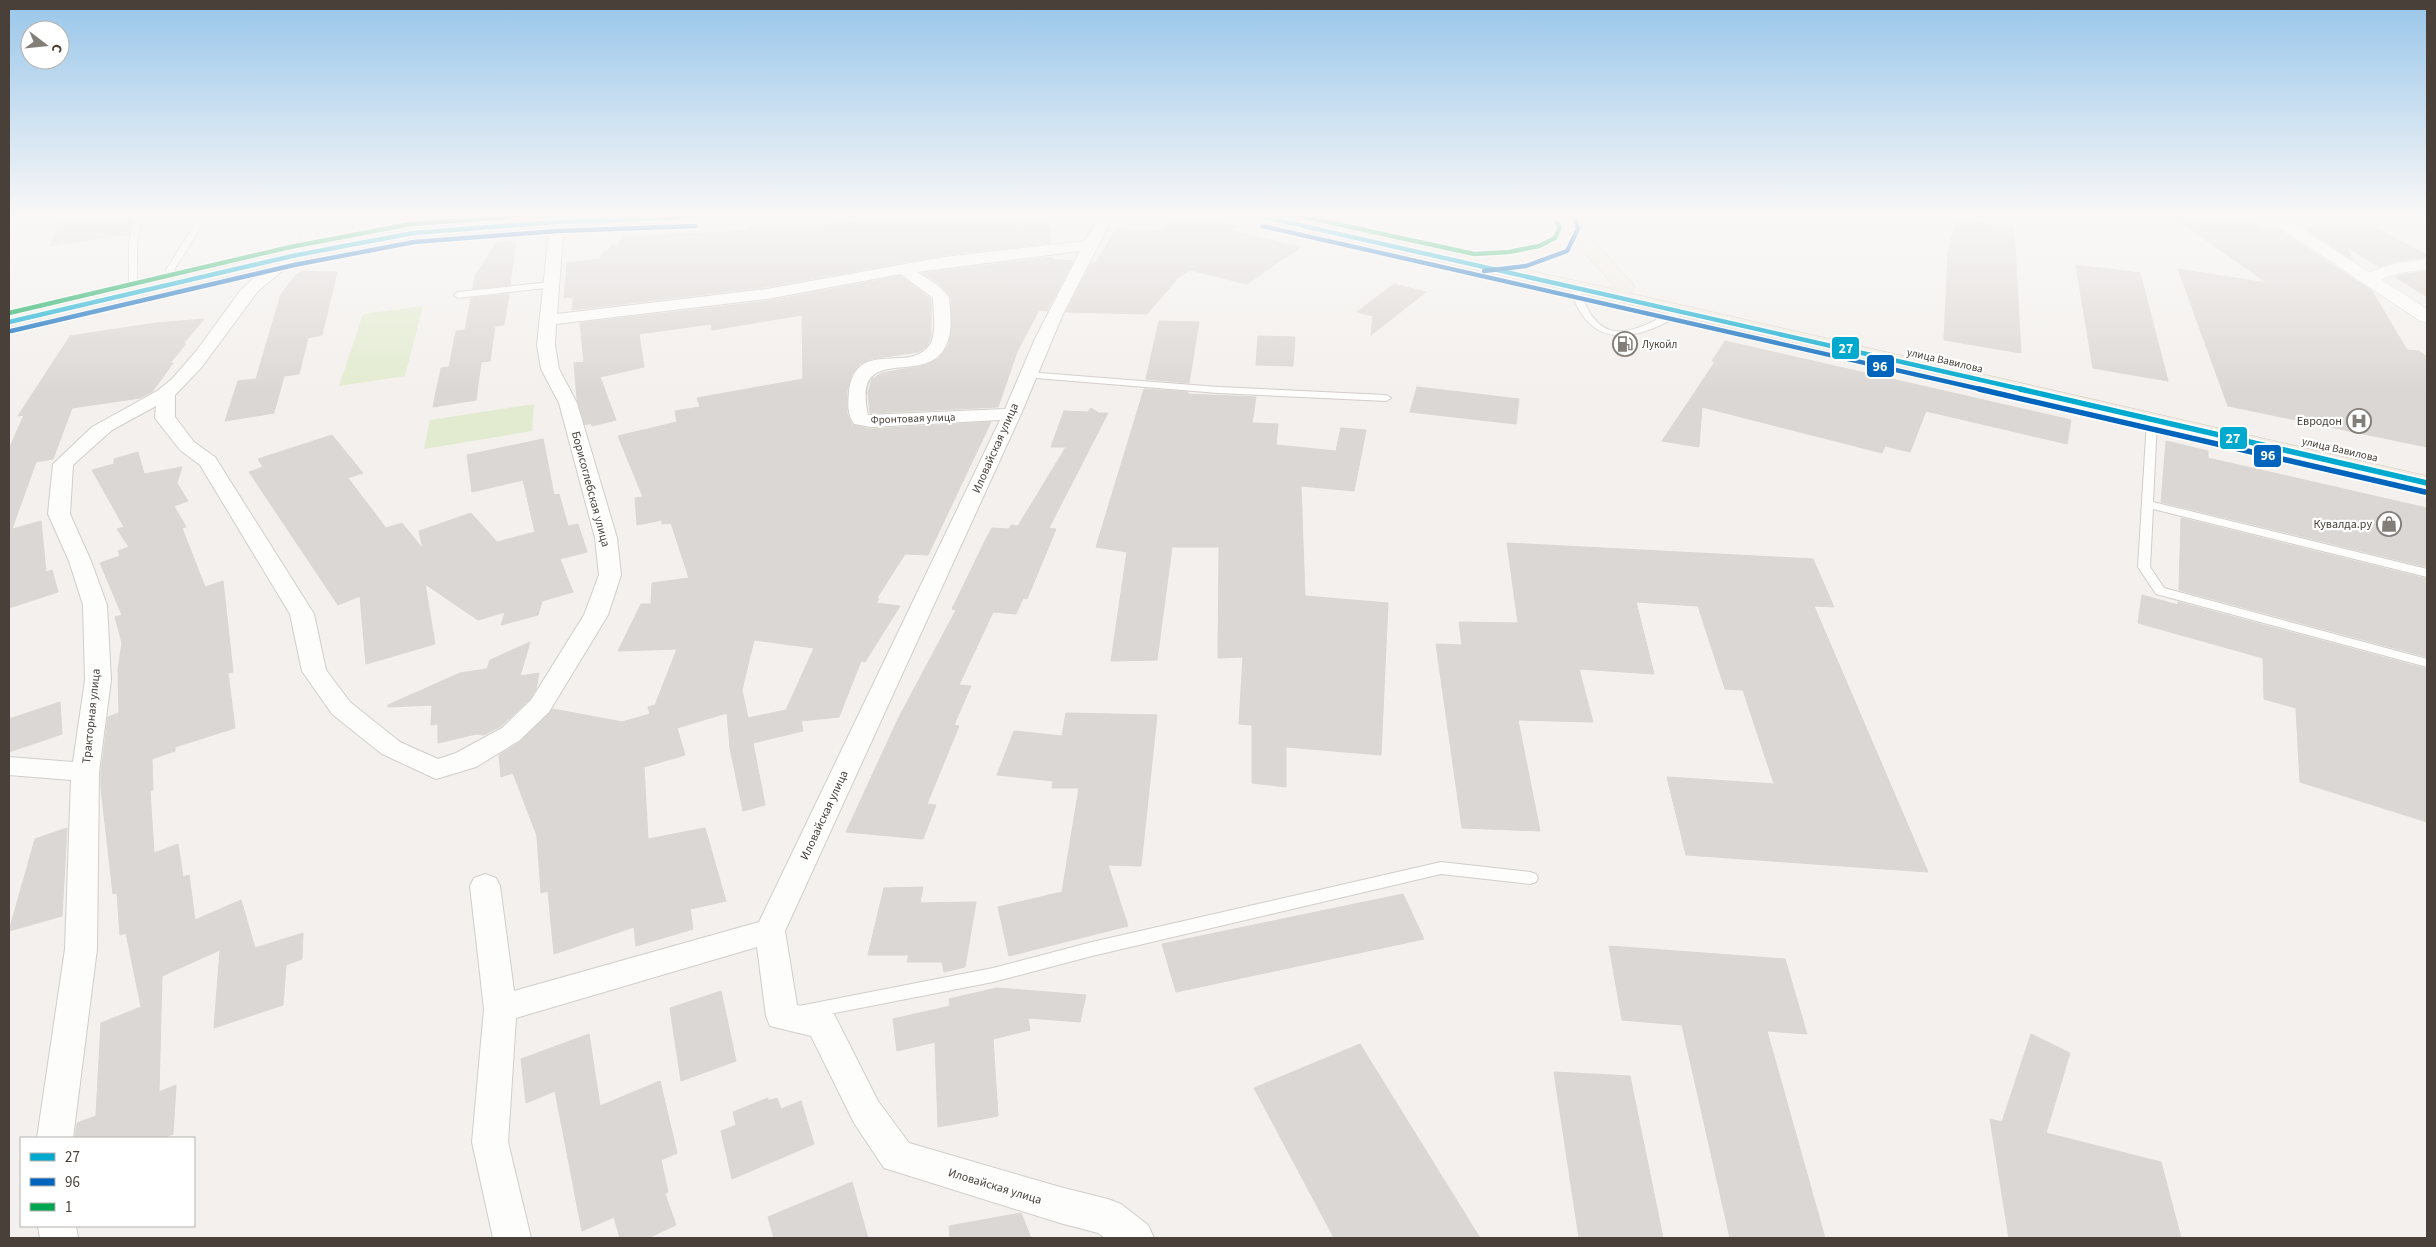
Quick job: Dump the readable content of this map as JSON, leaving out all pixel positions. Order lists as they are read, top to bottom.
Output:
{
  "streets": {
    "main road": ["улица Вавилова"],
    "street": [
      "Фронтовая улица",
      "Иловайская улица",
      "Борисоглебская улица",
      "Тракторная улица"
    ]
  },
  "crossings": [
    ["Фронтовая улица", "Иловайская улица"],
    ["Борисоглебская улица", "Тракторная улица"]
  ],
  "places": {
    "fuel station": ["Лукойл"],
    "hospital": ["Евродон"],
    "shop": ["Кувалда.ру"]
  },
  "lines": ["transit line 27", "transit line 96", "transit line 1"],
  "legend": ["27", "96", "1"],
  "north": "right"
}
